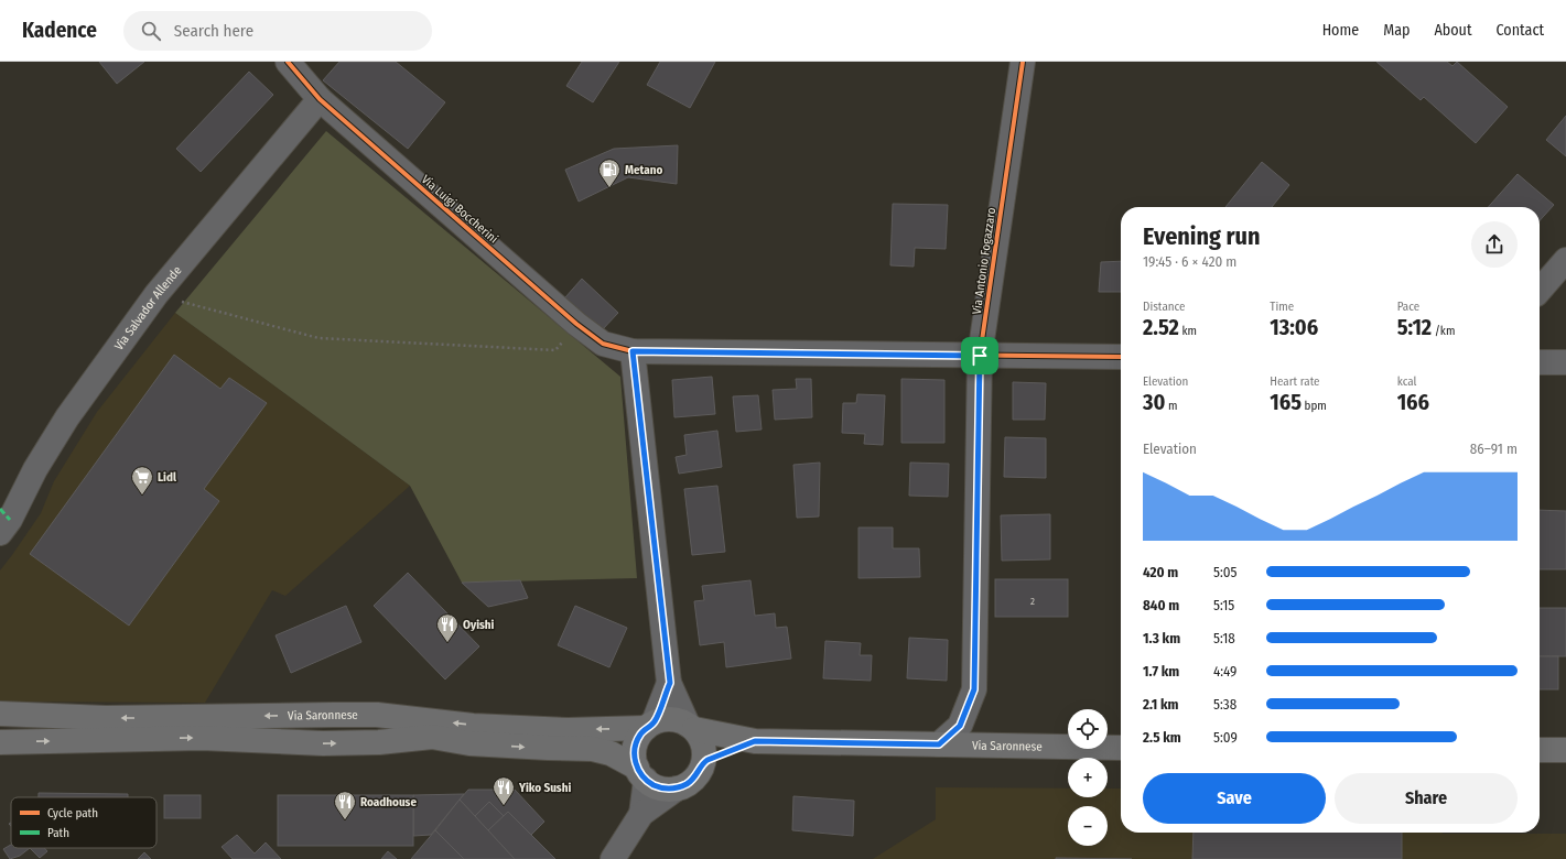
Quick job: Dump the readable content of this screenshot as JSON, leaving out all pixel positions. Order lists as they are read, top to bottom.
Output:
{
  "streets": {
    "main road": ["Via Saronnese"],
    "street": ["Via Luigi Boccherini", "Via Antonio Fogazzaro", "Via Salvador Allende"]
  },
  "crossings": [
    ["Via Luigi Boccherini", "Via Antonio Fogazzaro"],
    ["Via Luigi Boccherini", "Via Salvador Allende"],
    ["Via Antonio Fogazzaro", "Via Saronnese"]
  ],
  "places": {
    "fuel station": ["Metano"],
    "supermarket": ["Lidl"],
    "restaurant": ["Oyishi", "Yiko Sushi", "Roadhouse"]
  },
  "house_numbers": ["2"],
  "legend": ["Cycle path", "Path"],
  "page": {
    "header": "Kadence",
    "search": "Search here",
    "nav": [
      "Home",
      "Map",
      "About",
      "Contact"
    ],
    "heading": ["Evening run", "19:45 · 6 × 420 m"],
    "stats": [
      ["Distance", "2.52 km"],
      ["Time", "13:06"],
      ["Pace", "5:12 /km"],
      ["Elevation", "30 m"],
      ["Heart rate", "165 bpm"],
      ["kcal", "166"]
    ],
    "chart": ["Elevation", "86–91 m"],
    "list": [
      {
        "name": "420 m",
        "note": "5:05"
      },
      {
        "name": "840 m",
        "note": "5:15"
      },
      {
        "name": "1.3 km",
        "note": "5:18"
      },
      {
        "name": "1.7 km",
        "note": "4:49"
      },
      {
        "name": "2.1 km",
        "note": "5:38"
      },
      {
        "name": "2.5 km",
        "note": "5:09"
      }
    ],
    "map_buttons": ["+", "−"],
    "buttons": ["Save", "Share"]
  }
}
